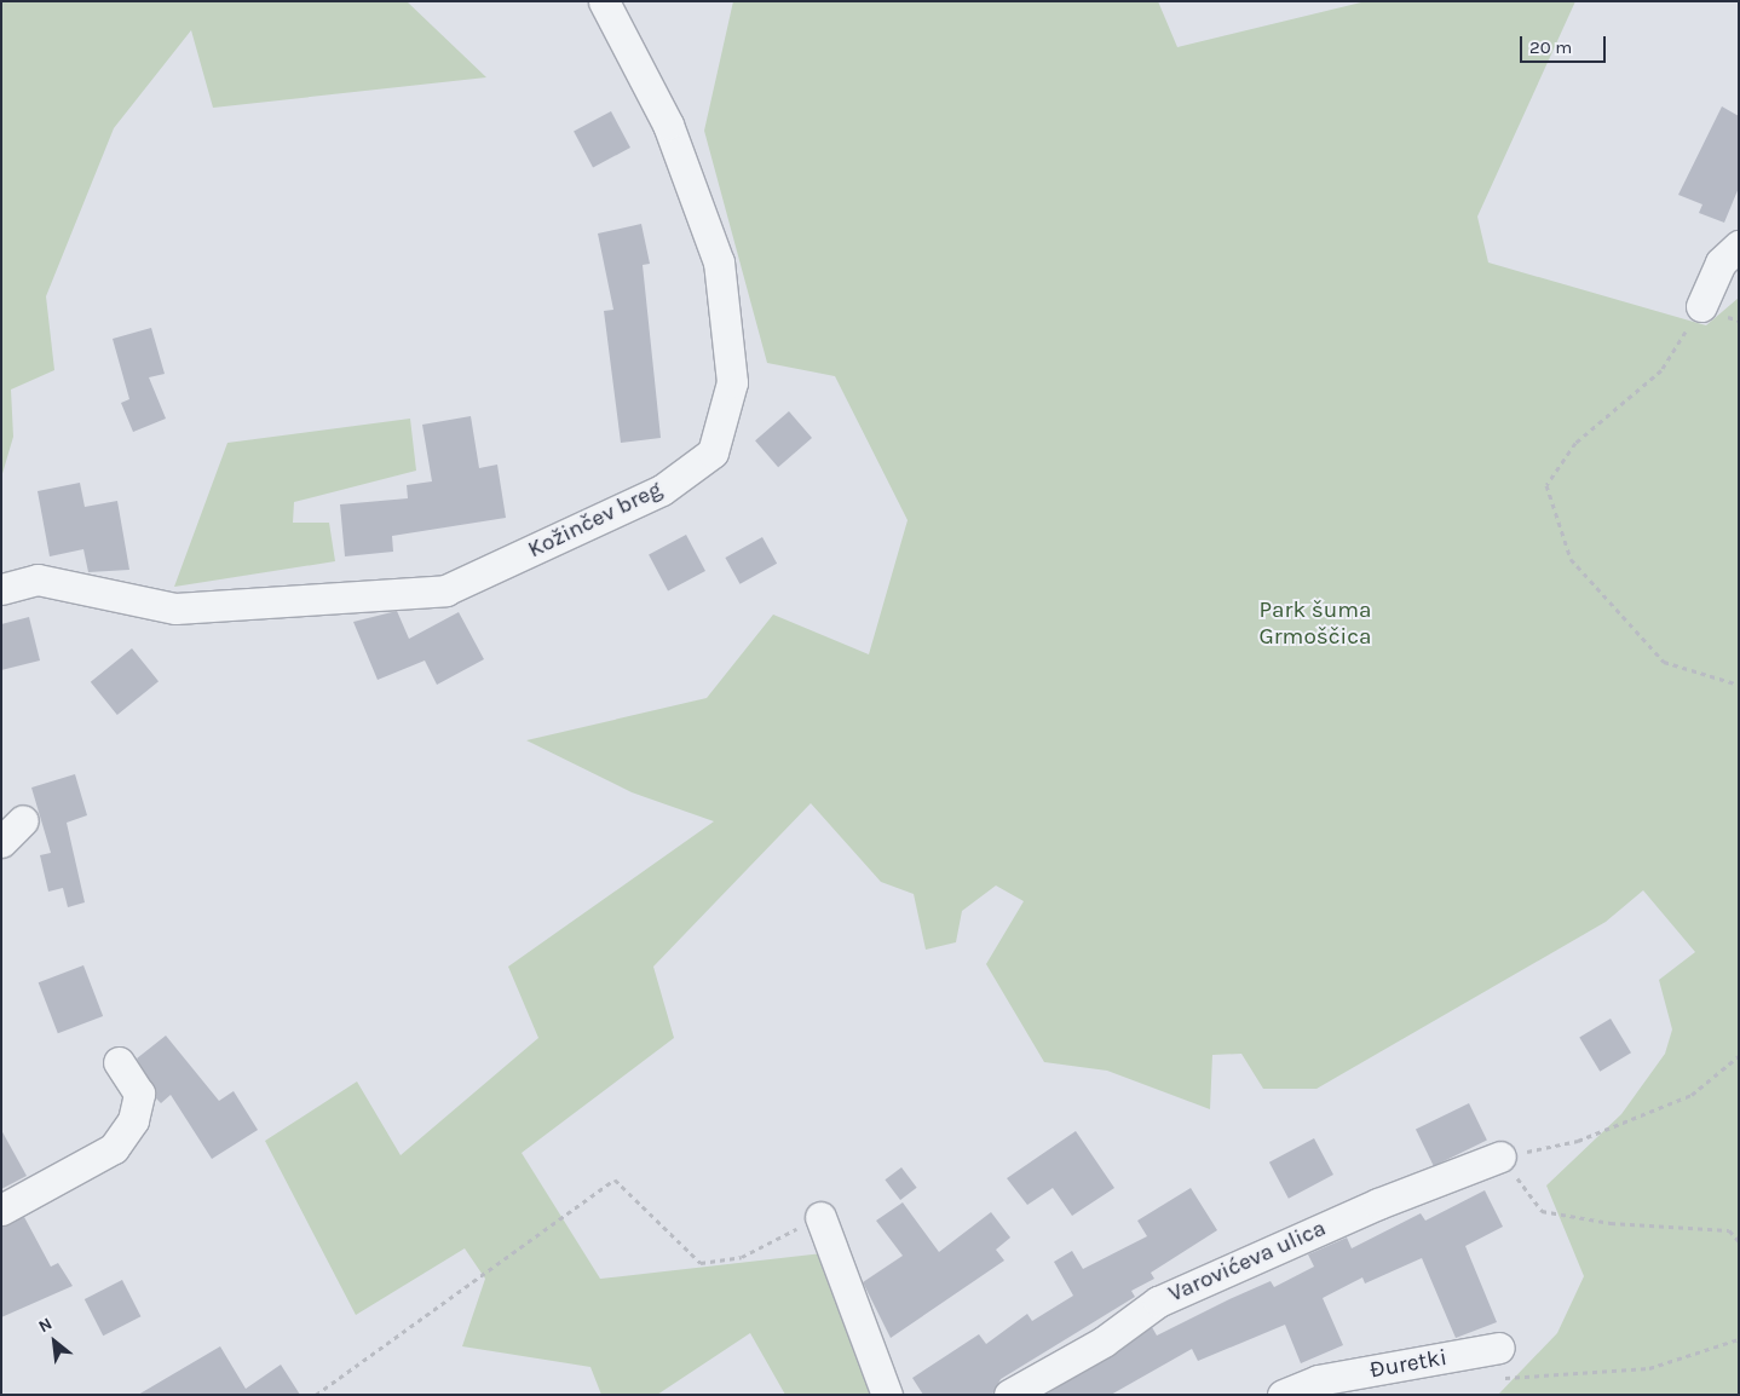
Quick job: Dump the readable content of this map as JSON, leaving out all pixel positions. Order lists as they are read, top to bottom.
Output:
{
  "streets": {
    "street": ["Kožinčev breg", "Varovićeva ulica", "Đuretki"]
  },
  "parks": ["Park šuma Grmoščica"],
  "scale_bar": "20 m",
  "north": "top left"
}
